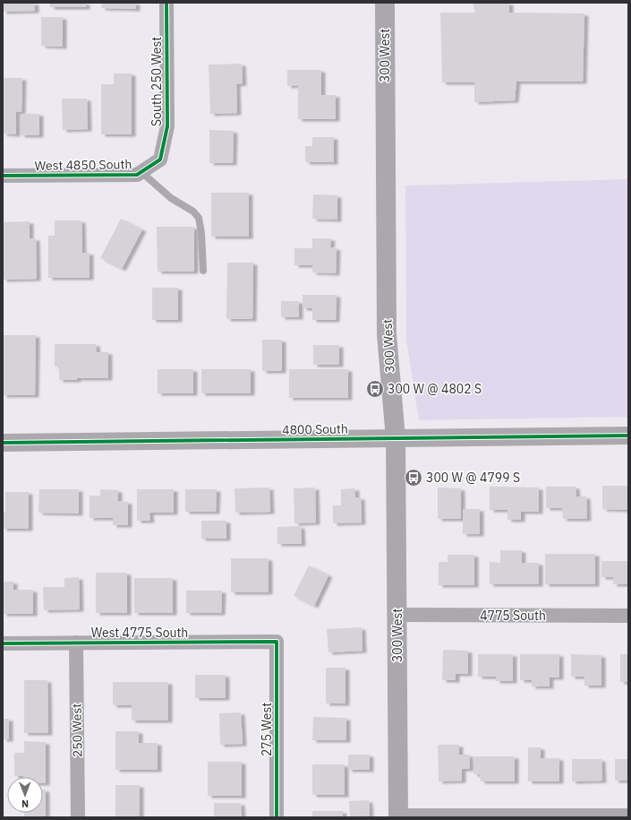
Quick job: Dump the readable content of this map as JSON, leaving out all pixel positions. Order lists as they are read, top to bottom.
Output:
{
  "streets": {
    "main road": ["300 West"],
    "street": [
      "South 250 West",
      "West 4850 South",
      "4800 South",
      "4775 South",
      "West 4775 South",
      "275 West",
      "250 West"
    ]
  },
  "crossings": [
    ["300 West", "4800 South"],
    ["300 West", "4775 South"],
    ["South 250 West", "West 4850 South"],
    ["West 4775 South", "275 West"],
    ["West 4775 South", "250 West"]
  ],
  "places": {
    "bus stop": ["300 W @ 4802 S", "300 W @ 4799 S"]
  },
  "north": "bottom"
}
